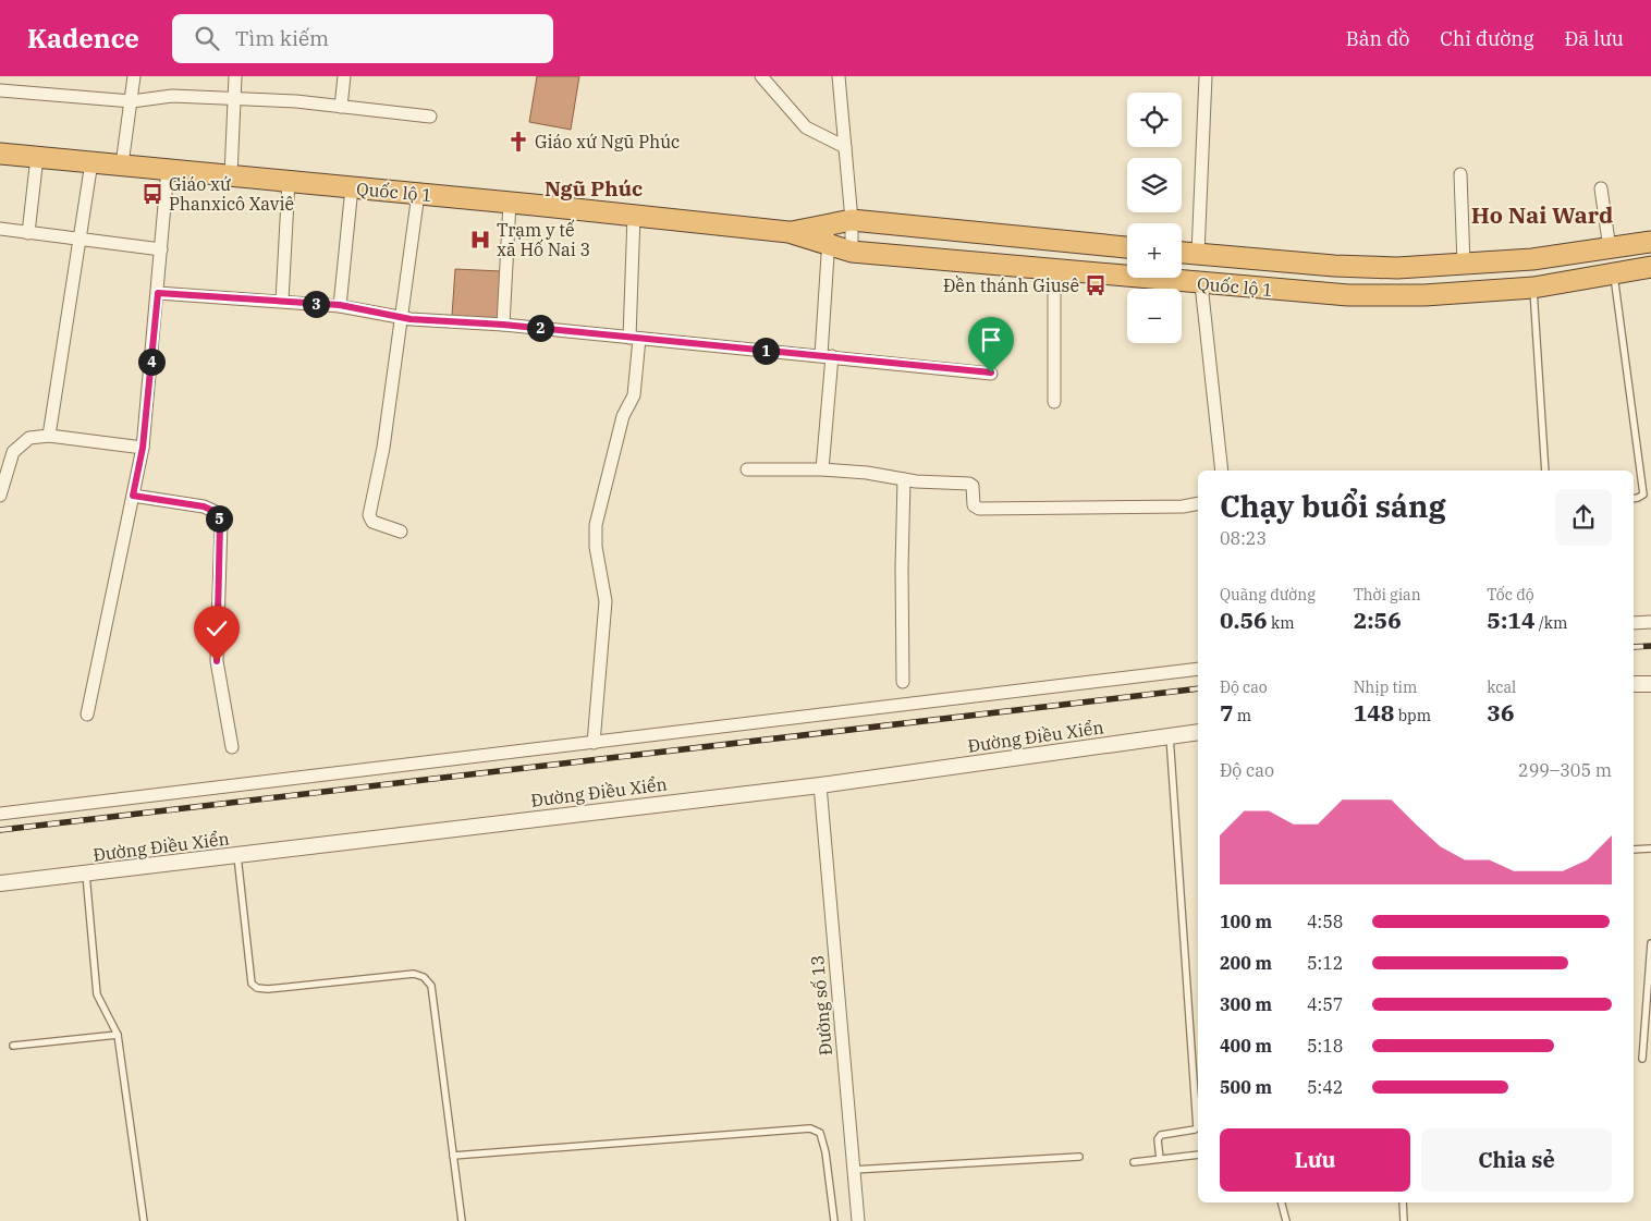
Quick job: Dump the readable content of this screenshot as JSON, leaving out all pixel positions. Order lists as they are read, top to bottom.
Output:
{
  "streets": {
    "highway": ["Quốc lộ 1"],
    "street": ["Đường Điều Xiển", "Đường số 13"]
  },
  "crossings": [
    ["Đường Điều Xiển", "Đường số 13"]
  ],
  "districts": ["Ngũ Phúc", "Ho Nai Ward"],
  "places": {
    "church": ["Giáo xứ Ngũ Phúc"],
    "bus stop": ["Giáo xứ Phanxicô Xaviê", "Đền thánh Giusê"],
    "hospital": ["Trạm y tế xã Hố Nai 3"]
  },
  "page": {
    "header": "Kadence",
    "search": "Tìm kiếm",
    "nav": ["Bản đồ", "Chỉ đường", "Đã lưu"],
    "map_buttons": ["+", "−"],
    "pins": [
      "3",
      "2",
      "1",
      "4",
      "5"
    ],
    "heading": ["Chạy buổi sáng", "08:23"],
    "stats": [
      ["Quãng đường", "0.56 km"],
      ["Thời gian", "2:56"],
      ["Tốc độ", "5:14 /km"],
      ["Độ cao", "7 m"],
      ["Nhịp tim", "148 bpm"],
      ["kcal", "36"]
    ],
    "chart": ["Độ cao", "299–305 m"],
    "list": [
      {
        "name": "100 m",
        "note": "4:58"
      },
      {
        "name": "200 m",
        "note": "5:12"
      },
      {
        "name": "300 m",
        "note": "4:57"
      },
      {
        "name": "400 m",
        "note": "5:18"
      },
      {
        "name": "500 m",
        "note": "5:42"
      }
    ],
    "buttons": ["Lưu", "Chia sẻ"]
  }
}
